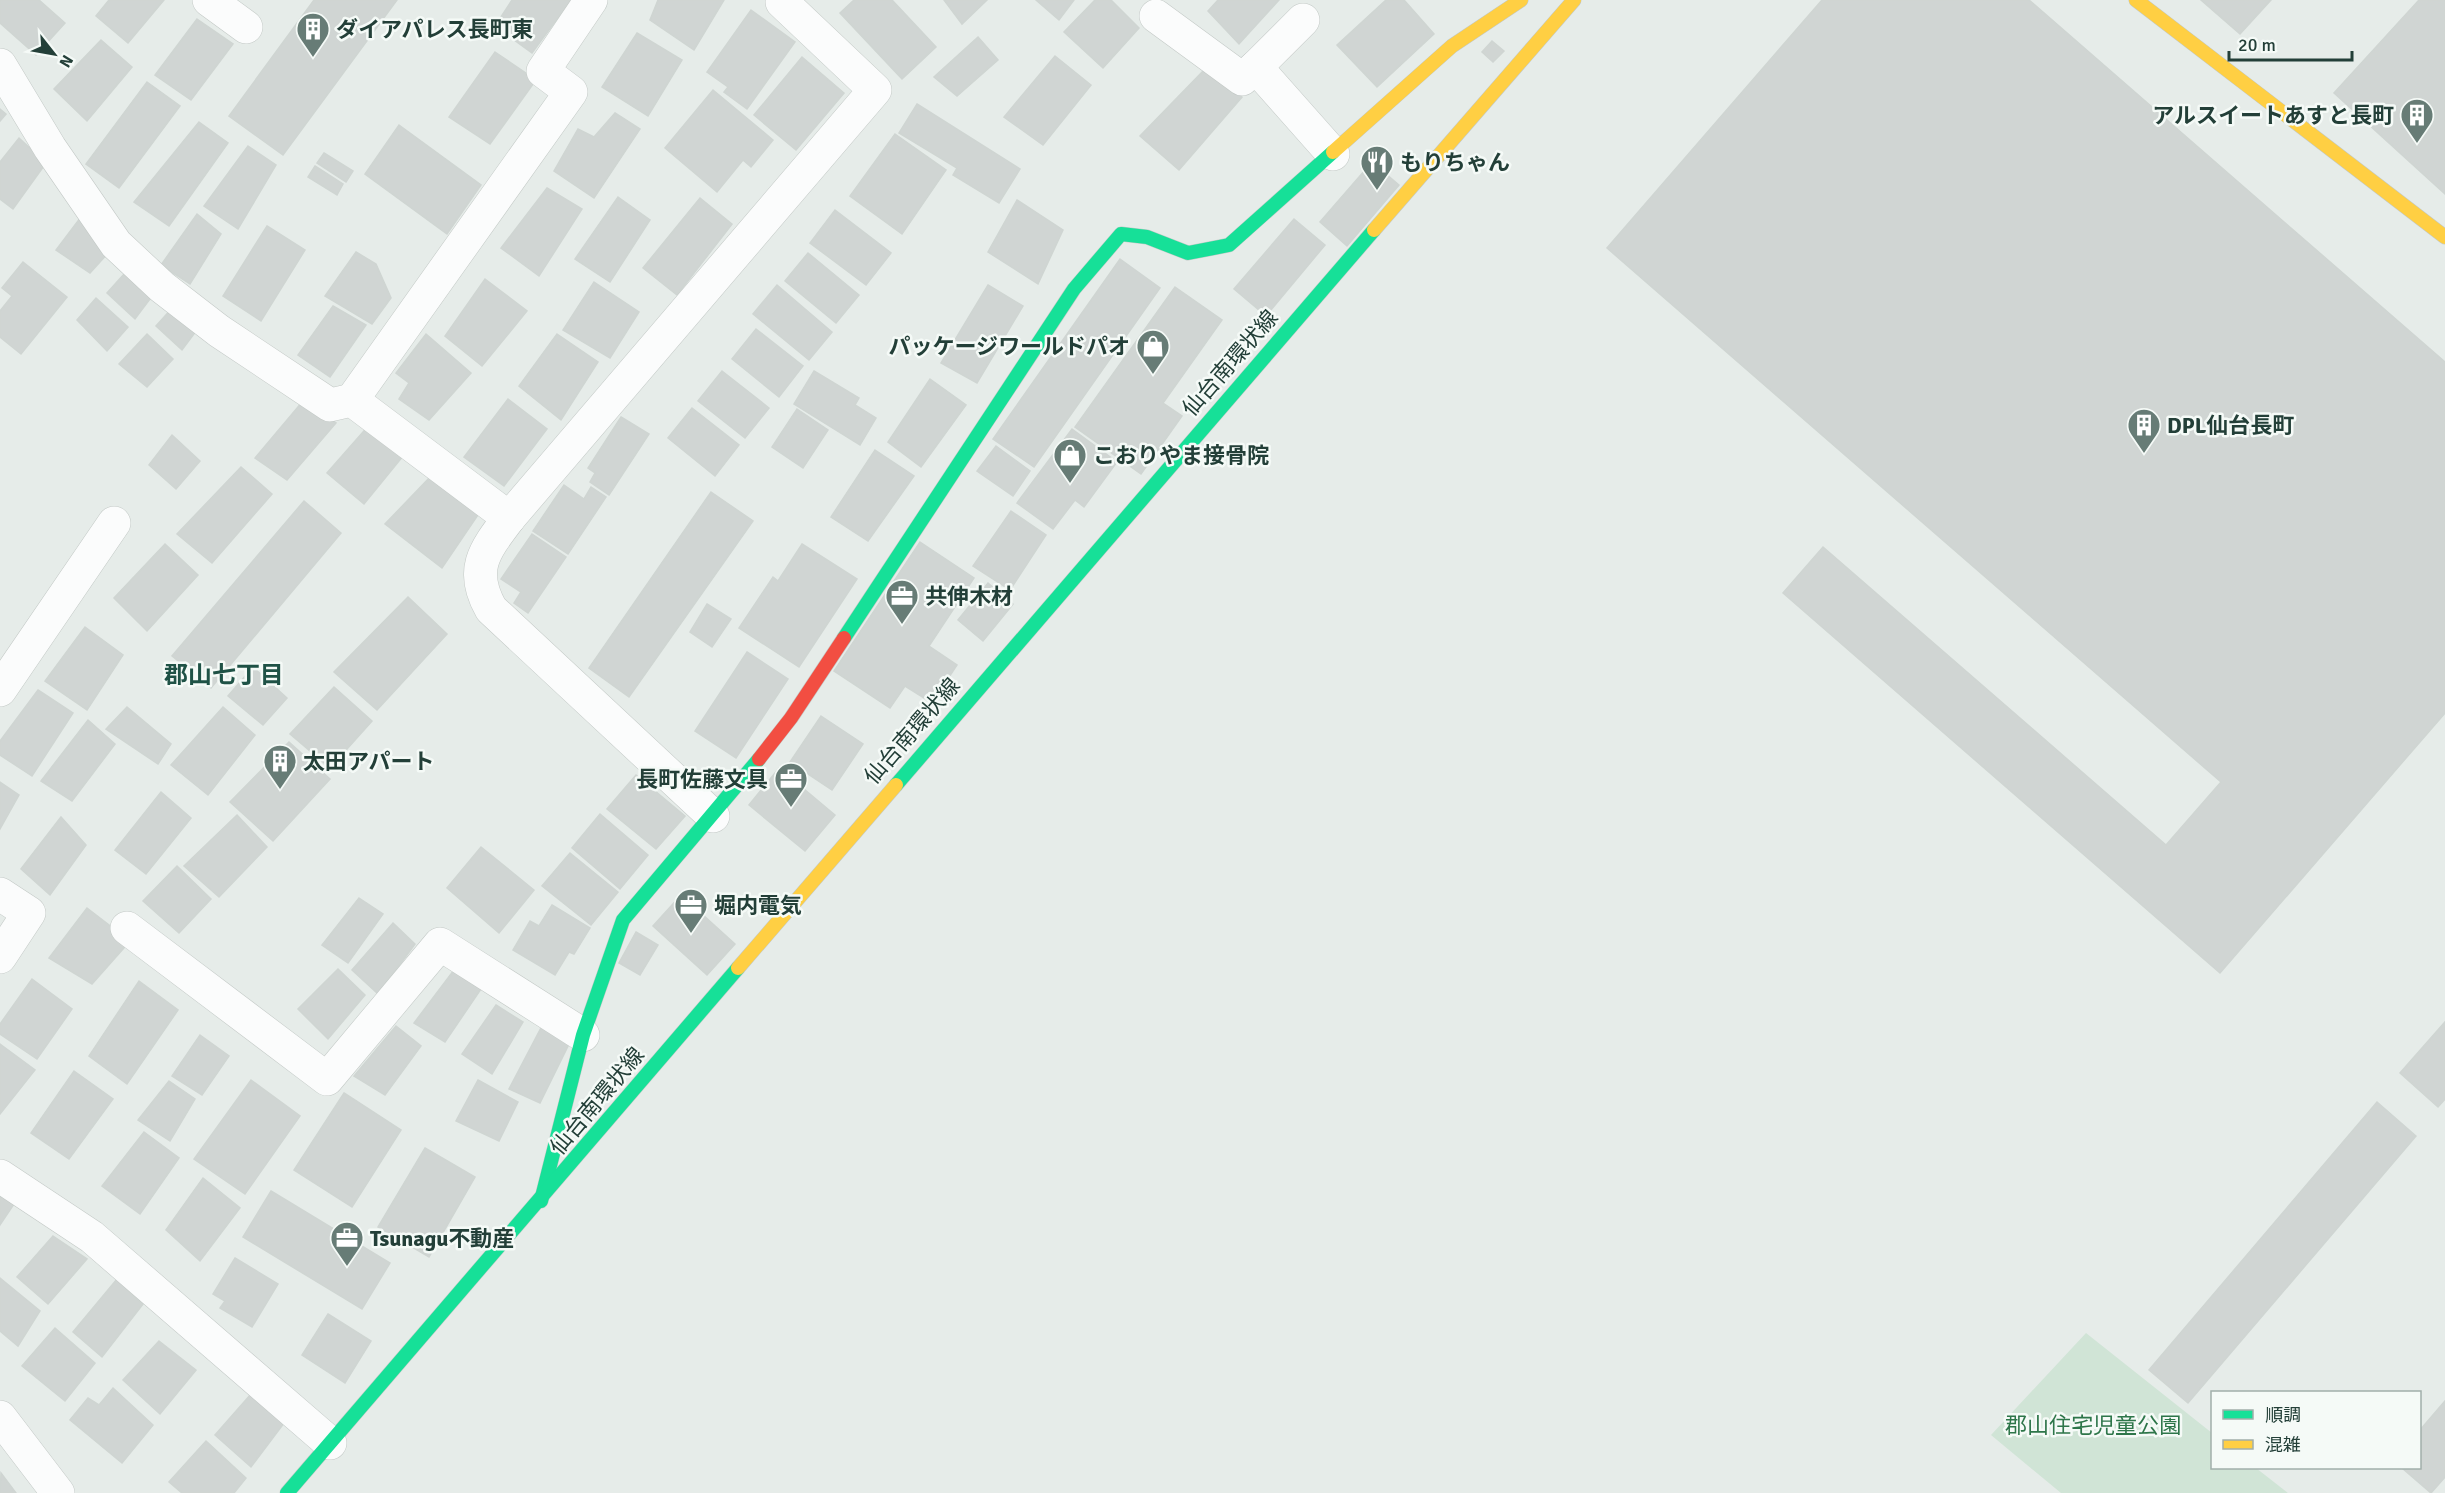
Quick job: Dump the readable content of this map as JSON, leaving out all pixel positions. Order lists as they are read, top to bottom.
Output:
{
  "streets": {
    "street": ["仙台南環状線"]
  },
  "districts": ["郡山七丁目"],
  "parks": ["郡山住宅児童公園"],
  "places": {
    "building": [
      "ダイアパレス長町東",
      "アルスイートあすと長町",
      "DPL仙台長町",
      "太田アパート"
    ],
    "restaurant": ["もりちゃん"],
    "shop": ["パッケージワールドパオ", "こおりやま接骨院"],
    "office": [
      "共伸木材",
      "長町佐藤文具",
      "堀内電気",
      "Tsunagu不動産"
    ]
  },
  "legend": ["順調", "混雑"],
  "scale_bar": "20 m",
  "north": "bottom right"
}
